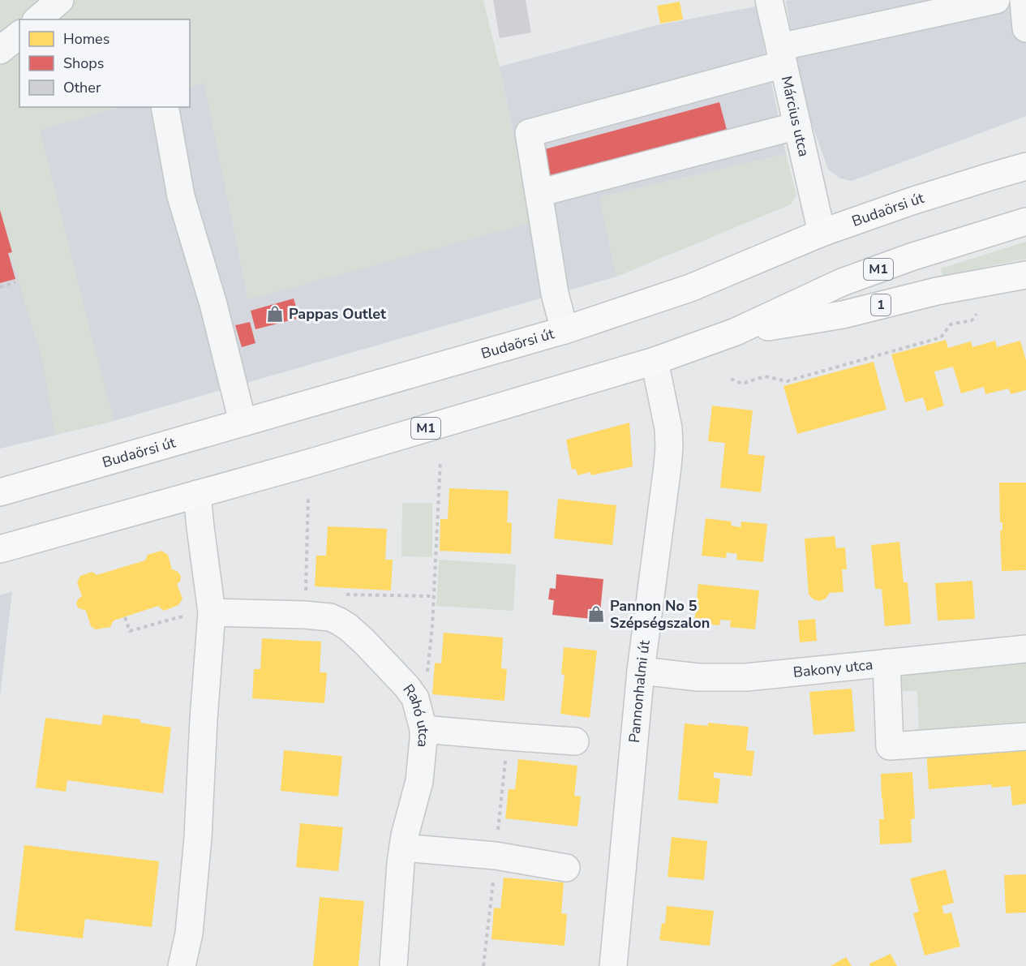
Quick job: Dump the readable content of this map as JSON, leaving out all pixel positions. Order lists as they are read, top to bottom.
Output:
{
  "streets": {
    "main road": ["Budaörsi út", "M1", "1"],
    "street": [
      "Március utca",
      "Bakony utca",
      "Pannonhalmi út",
      "Rahó utca"
    ]
  },
  "crossings": [
    ["Március utca", "Budaörsi út"],
    ["M1", "1"],
    ["M1", "Pannonhalmi út"],
    ["Bakony utca", "Pannonhalmi út"]
  ],
  "places": {
    "shop": ["Pappas Outlet", "Pannon No 5 Szépségszalon"]
  },
  "legend": ["Homes", "Shops", "Other"]
}
